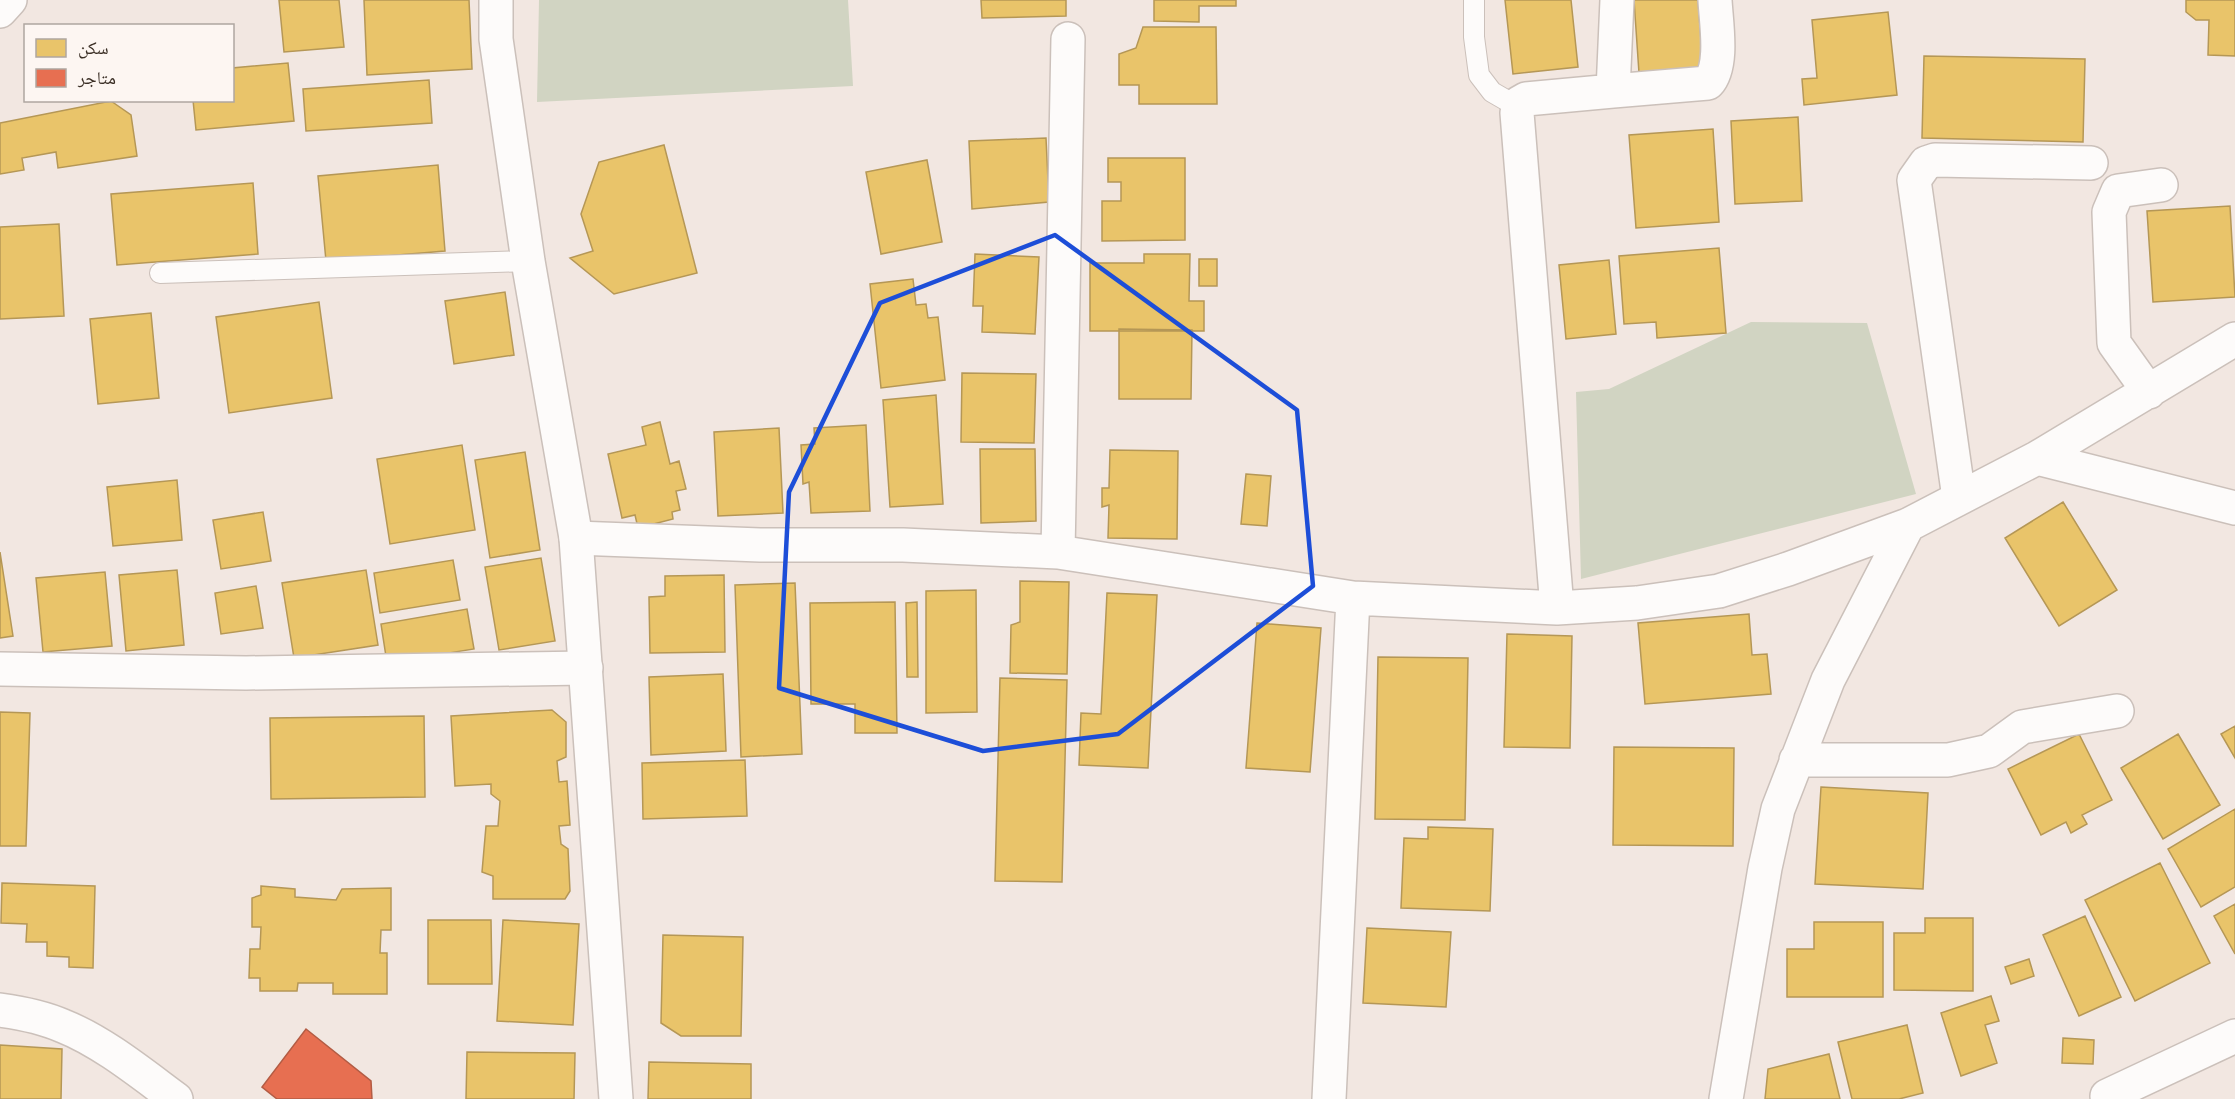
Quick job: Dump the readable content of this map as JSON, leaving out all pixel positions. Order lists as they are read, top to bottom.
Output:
{
  "legend": ["سكن", "متاجر"]
}
